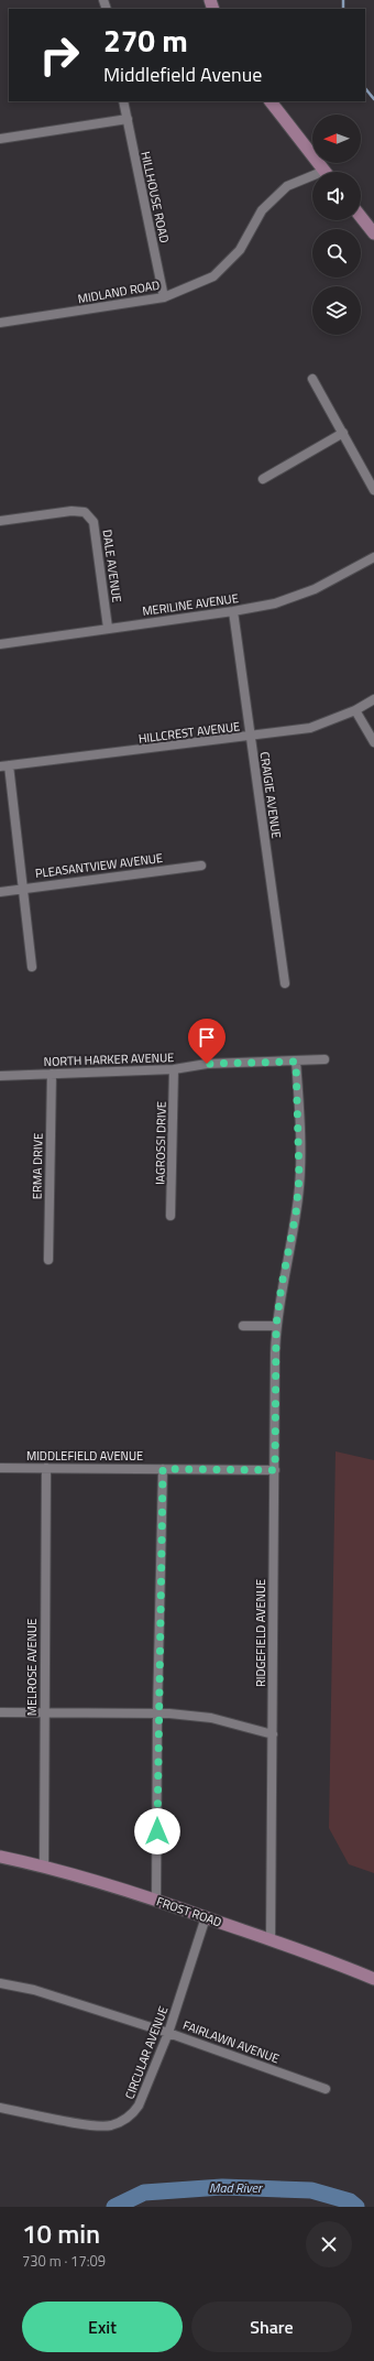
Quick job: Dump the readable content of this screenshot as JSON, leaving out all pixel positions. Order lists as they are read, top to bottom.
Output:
{
  "streets": {
    "main road": ["FROST ROAD"],
    "street": [
      "HILLHOUSE ROAD",
      "MIDLAND ROAD",
      "DALE AVENUE",
      "MERILINE AVENUE",
      "HILLCREST AVENUE",
      "CRAIGIE AVENUE",
      "PLEASANTVIEW AVENUE",
      "NORTH HARKER AVENUE",
      "IAGROSSI DRIVE",
      "ERMA DRIVE",
      "MIDDLEFIELD AVENUE",
      "RIDGEFIELD AVENUE",
      "MELROSE AVENUE",
      "FAIRLAWN AVENUE",
      "CIRCULAR AVENUE"
    ]
  },
  "crossings": [
    ["HILLHOUSE ROAD", "MIDLAND ROAD"],
    ["DALE AVENUE", "MERILINE AVENUE"],
    ["MERILINE AVENUE", "CRAIGIE AVENUE"],
    ["HILLCREST AVENUE", "CRAIGIE AVENUE"],
    ["NORTH HARKER AVENUE", "IAGROSSI DRIVE"],
    ["NORTH HARKER AVENUE", "ERMA DRIVE"],
    ["NORTH HARKER AVENUE", "RIDGEFIELD AVENUE"],
    ["MIDDLEFIELD AVENUE", "RIDGEFIELD AVENUE"],
    ["MIDDLEFIELD AVENUE", "MELROSE AVENUE"],
    ["RIDGEFIELD AVENUE", "FROST ROAD"],
    ["MELROSE AVENUE", "FROST ROAD"],
    ["FROST ROAD", "CIRCULAR AVENUE"],
    ["FAIRLAWN AVENUE", "CIRCULAR AVENUE"]
  ],
  "water": ["Mad River"],
  "north": "left",
  "page": {
    "turn": ["270 m", "Middlefield Avenue"],
    "heading": ["10 min", "730 m · 17:09"],
    "buttons": ["Exit", "Share"]
  }
}
